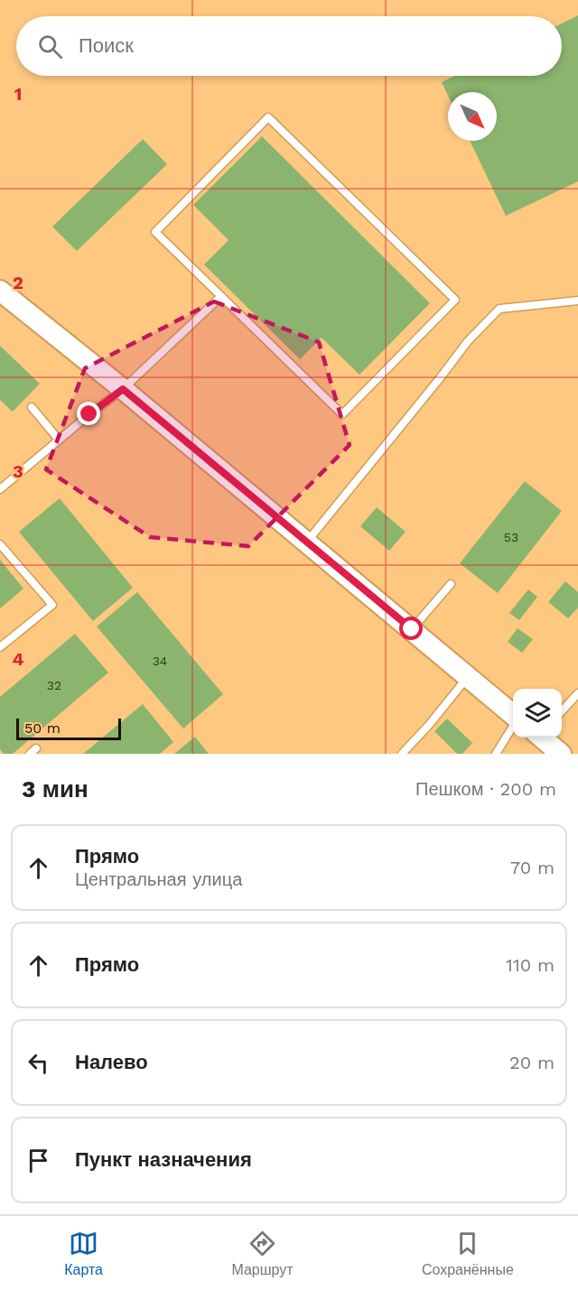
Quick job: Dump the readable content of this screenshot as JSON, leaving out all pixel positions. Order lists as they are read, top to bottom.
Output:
{
  "house_numbers": ["53", "34", "32"],
  "scale_bar": "50 m",
  "north": "bottom right",
  "page": {
    "search": "Поиск",
    "scale": "50 m",
    "heading": ["3 мин", "Пешком · 200 m"],
    "list": [
      ["Прямо", "Центральная улица", "70 m"],
      ["Прямо", "110 m"],
      ["Налево", "20 m"],
      "Пункт назначения"
    ],
    "nav": ["Карта", "Маршрут", "Сохранённые"]
  },
  "grid": {
    "rows": [
      "1",
      "2",
      "3",
      "4"
    ]
  }
}
